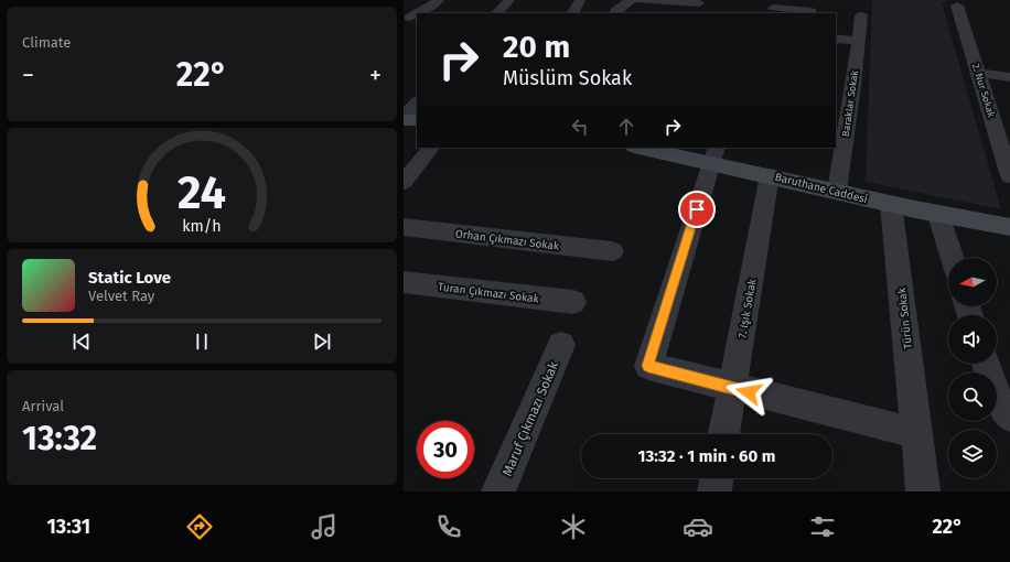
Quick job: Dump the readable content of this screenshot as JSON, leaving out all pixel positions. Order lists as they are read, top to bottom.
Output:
{
  "streets": {
    "street": [
      "2. Nur Sokak",
      "Baraklar Sokak",
      "Baruthane Caddesi",
      "Orhan Çıkmazı Sokak",
      "Turan Çıkmazı Sokak",
      "7. Işık Sokak",
      "Türün Sokak",
      "Maruf Çıkmazı Sokak"
    ]
  },
  "crossings": [
    ["Baraklar Sokak", "Baruthane Caddesi"],
    ["Baruthane Caddesi", "7. Işık Sokak"],
    ["Baruthane Caddesi", "Türün Sokak"]
  ],
  "north": "left",
  "page": {
    "tile": [
      "Climate",
      ["Arrival", "13:32"]
    ],
    "turn": ["20 m", "Müslüm Sokak"],
    "heat": ["−", "22°", "+"],
    "song": ["Static Love", "Velvet Ray"],
    "limit": "30",
    "trip": "13:32 · 1 min · 60 m",
    "tabs": ["13:31", "22°"],
    "gauge": ["24", "km/h"]
  }
}
